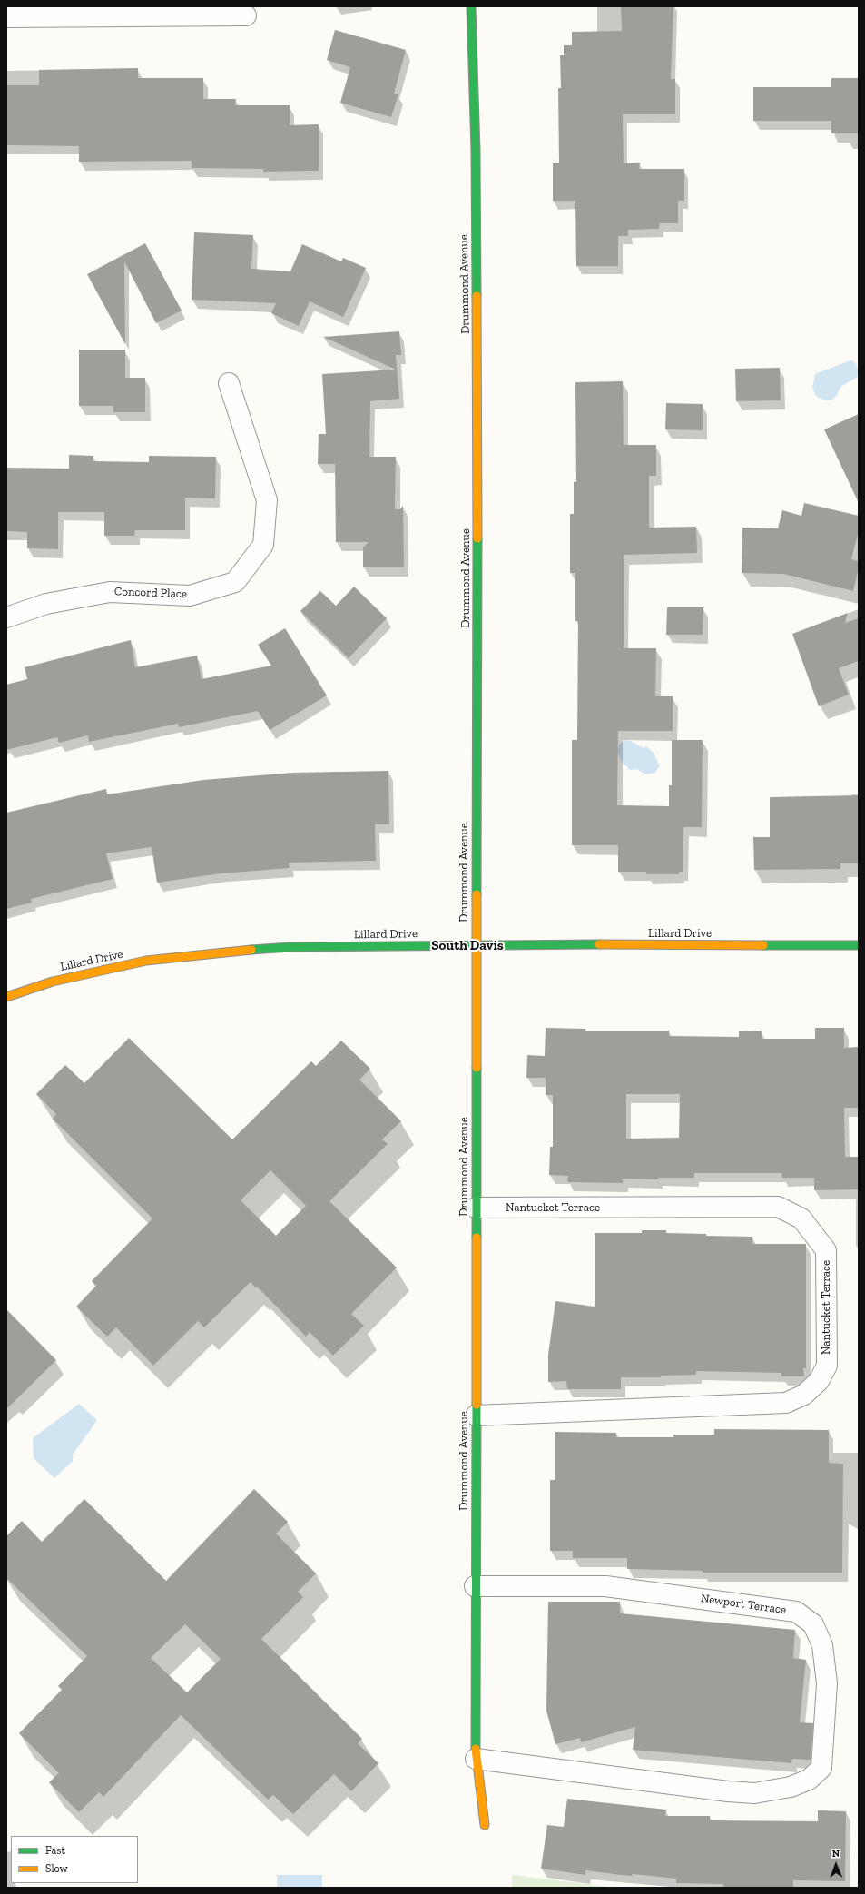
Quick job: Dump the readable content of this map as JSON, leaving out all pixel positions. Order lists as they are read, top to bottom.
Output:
{
  "streets": {
    "street": [
      "Drummond Avenue",
      "Concord Place",
      "Lillard Drive",
      "Nantucket Terrace",
      "Newport Terrace"
    ]
  },
  "crossings": [
    ["Drummond Avenue", "Lillard Drive"],
    ["Drummond Avenue", "Nantucket Terrace"],
    ["Drummond Avenue", "Newport Terrace"]
  ],
  "districts": ["South Davis"],
  "legend": ["Fast", "Slow"],
  "north": "top"
}
